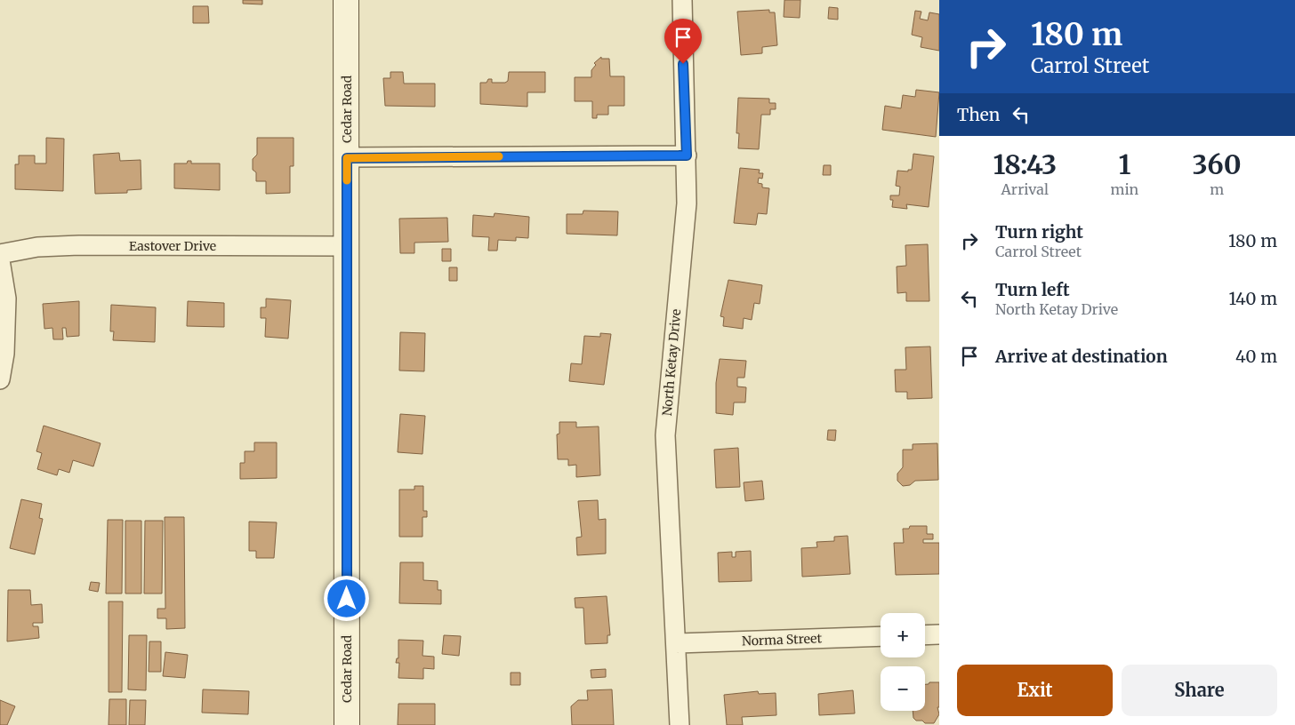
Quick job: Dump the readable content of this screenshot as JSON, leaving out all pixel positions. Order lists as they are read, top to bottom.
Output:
{
  "streets": {
    "street": [
      "Cedar Road",
      "Eastover Drive",
      "North Ketay Drive",
      "Norma Street"
    ]
  },
  "crossings": [
    ["Cedar Road", "Eastover Drive"],
    ["North Ketay Drive", "Norma Street"]
  ],
  "page": {
    "turn": ["180 m", "Carrol Street"],
    "then": "Then",
    "eta": [
      "18:43",
      "Arrival",
      "1",
      "min",
      "360",
      "m"
    ],
    "list": [
      {
        "name": "Turn right",
        "note": "Carrol Street",
        "value": "180 m"
      },
      {
        "name": "Turn left",
        "note": "North Ketay Drive",
        "value": "140 m"
      },
      {
        "name": "Arrive at destination",
        "value": "40 m"
      }
    ],
    "map_buttons": ["+", "−"],
    "buttons": ["Exit", "Share"]
  }
}
